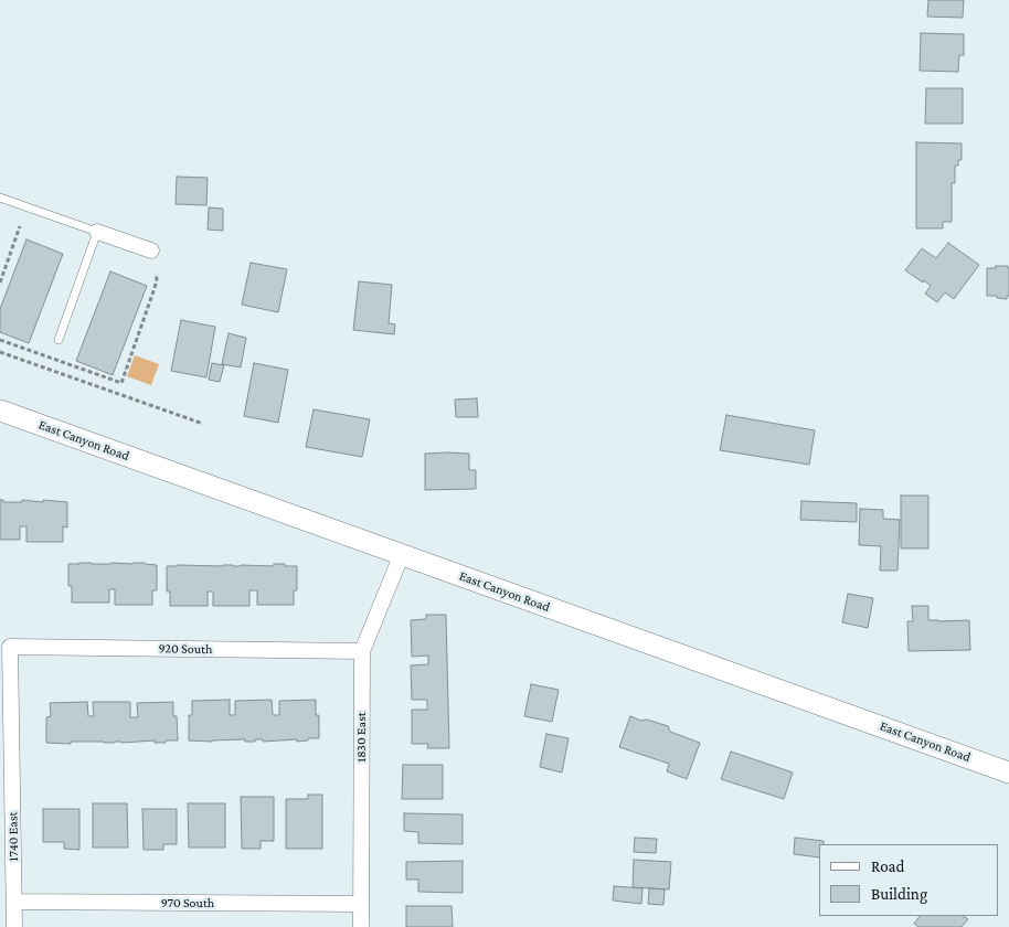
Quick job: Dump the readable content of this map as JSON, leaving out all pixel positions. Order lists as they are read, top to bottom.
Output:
{
  "streets": {
    "main road": ["East Canyon Road"],
    "street": [
      "920 South",
      "1830 East",
      "1740 East",
      "970 South"
    ]
  },
  "crossings": [
    ["East Canyon Road", "1830 East"],
    ["920 South", "1830 East"],
    ["920 South", "1740 East"],
    ["1830 East", "970 South"],
    ["1740 East", "970 South"]
  ],
  "legend": ["Road", "Building"]
}
